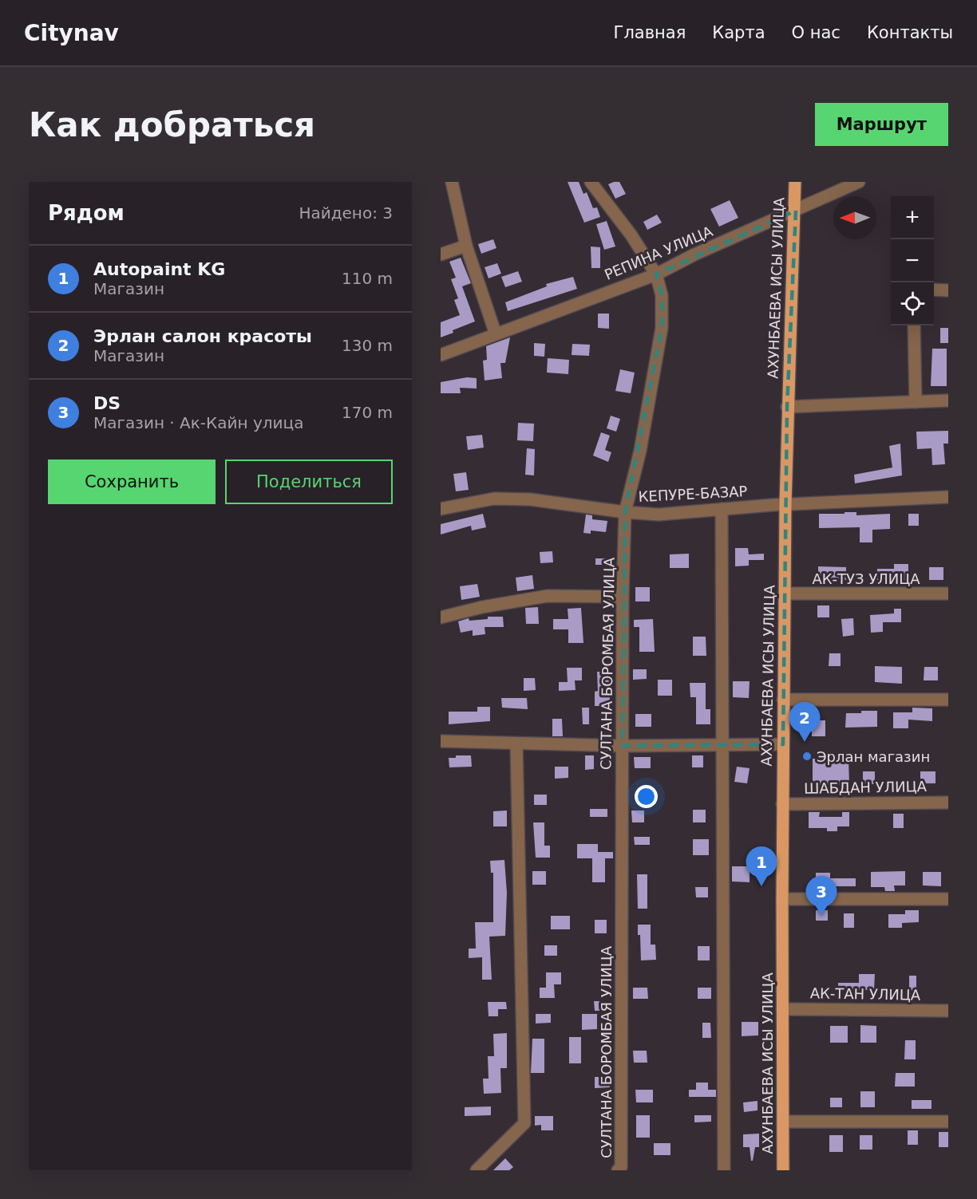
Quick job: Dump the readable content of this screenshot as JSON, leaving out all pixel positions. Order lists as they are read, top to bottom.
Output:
{
  "streets": {
    "main road": ["АХУНБАЕВА ИСЫ УЛИЦА"],
    "street": [
      "РЕПИНА УЛИЦА",
      "КЕПУРЕ-БАЗАР",
      "АК-ТУЗ УЛИЦА",
      "СУЛТАНА БОРОМБАЯ УЛИЦА",
      "ШАБДАН УЛИЦА",
      "АК-ТАН УЛИЦА"
    ]
  },
  "crossings": [
    ["РЕПИНА УЛИЦА", "АХУНБАЕВА ИСЫ УЛИЦА"],
    ["РЕПИНА УЛИЦА", "СУЛТАНА БОРОМБАЯ УЛИЦА"],
    ["АХУНБАЕВА ИСЫ УЛИЦА", "КЕПУРЕ-БАЗАР"],
    ["АХУНБАЕВА ИСЫ УЛИЦА", "АК-ТУЗ УЛИЦА"],
    ["АХУНБАЕВА ИСЫ УЛИЦА", "ШАБДАН УЛИЦА"],
    ["АХУНБАЕВА ИСЫ УЛИЦА", "АК-ТАН УЛИЦА"],
    ["КЕПУРЕ-БАЗАР", "СУЛТАНА БОРОМБАЯ УЛИЦА"]
  ],
  "places": ["Эрлан магазин"],
  "north": "left",
  "page": {
    "header": "Citynav",
    "nav": [
      "Главная",
      "Карта",
      "О нас",
      "Контакты"
    ],
    "buttons": [
      "Маршрут",
      ["Сохранить", "Поделиться"]
    ],
    "title": "Как добраться",
    "heading": ["Рядом", "Найдено: 3"],
    "map_buttons": ["+", "−"],
    "list": [
      {
        "mark": "1",
        "name": "Autopaint KG",
        "note": "Магазин",
        "value": "110 m"
      },
      {
        "mark": "2",
        "name": "Эрлан салон красоты",
        "note": "Магазин",
        "value": "130 m"
      },
      {
        "mark": "3",
        "name": "DS",
        "note": "Магазин · Ак-Кайн улица",
        "value": "170 m"
      }
    ],
    "pins": ["2", "1", "3"]
  }
}
